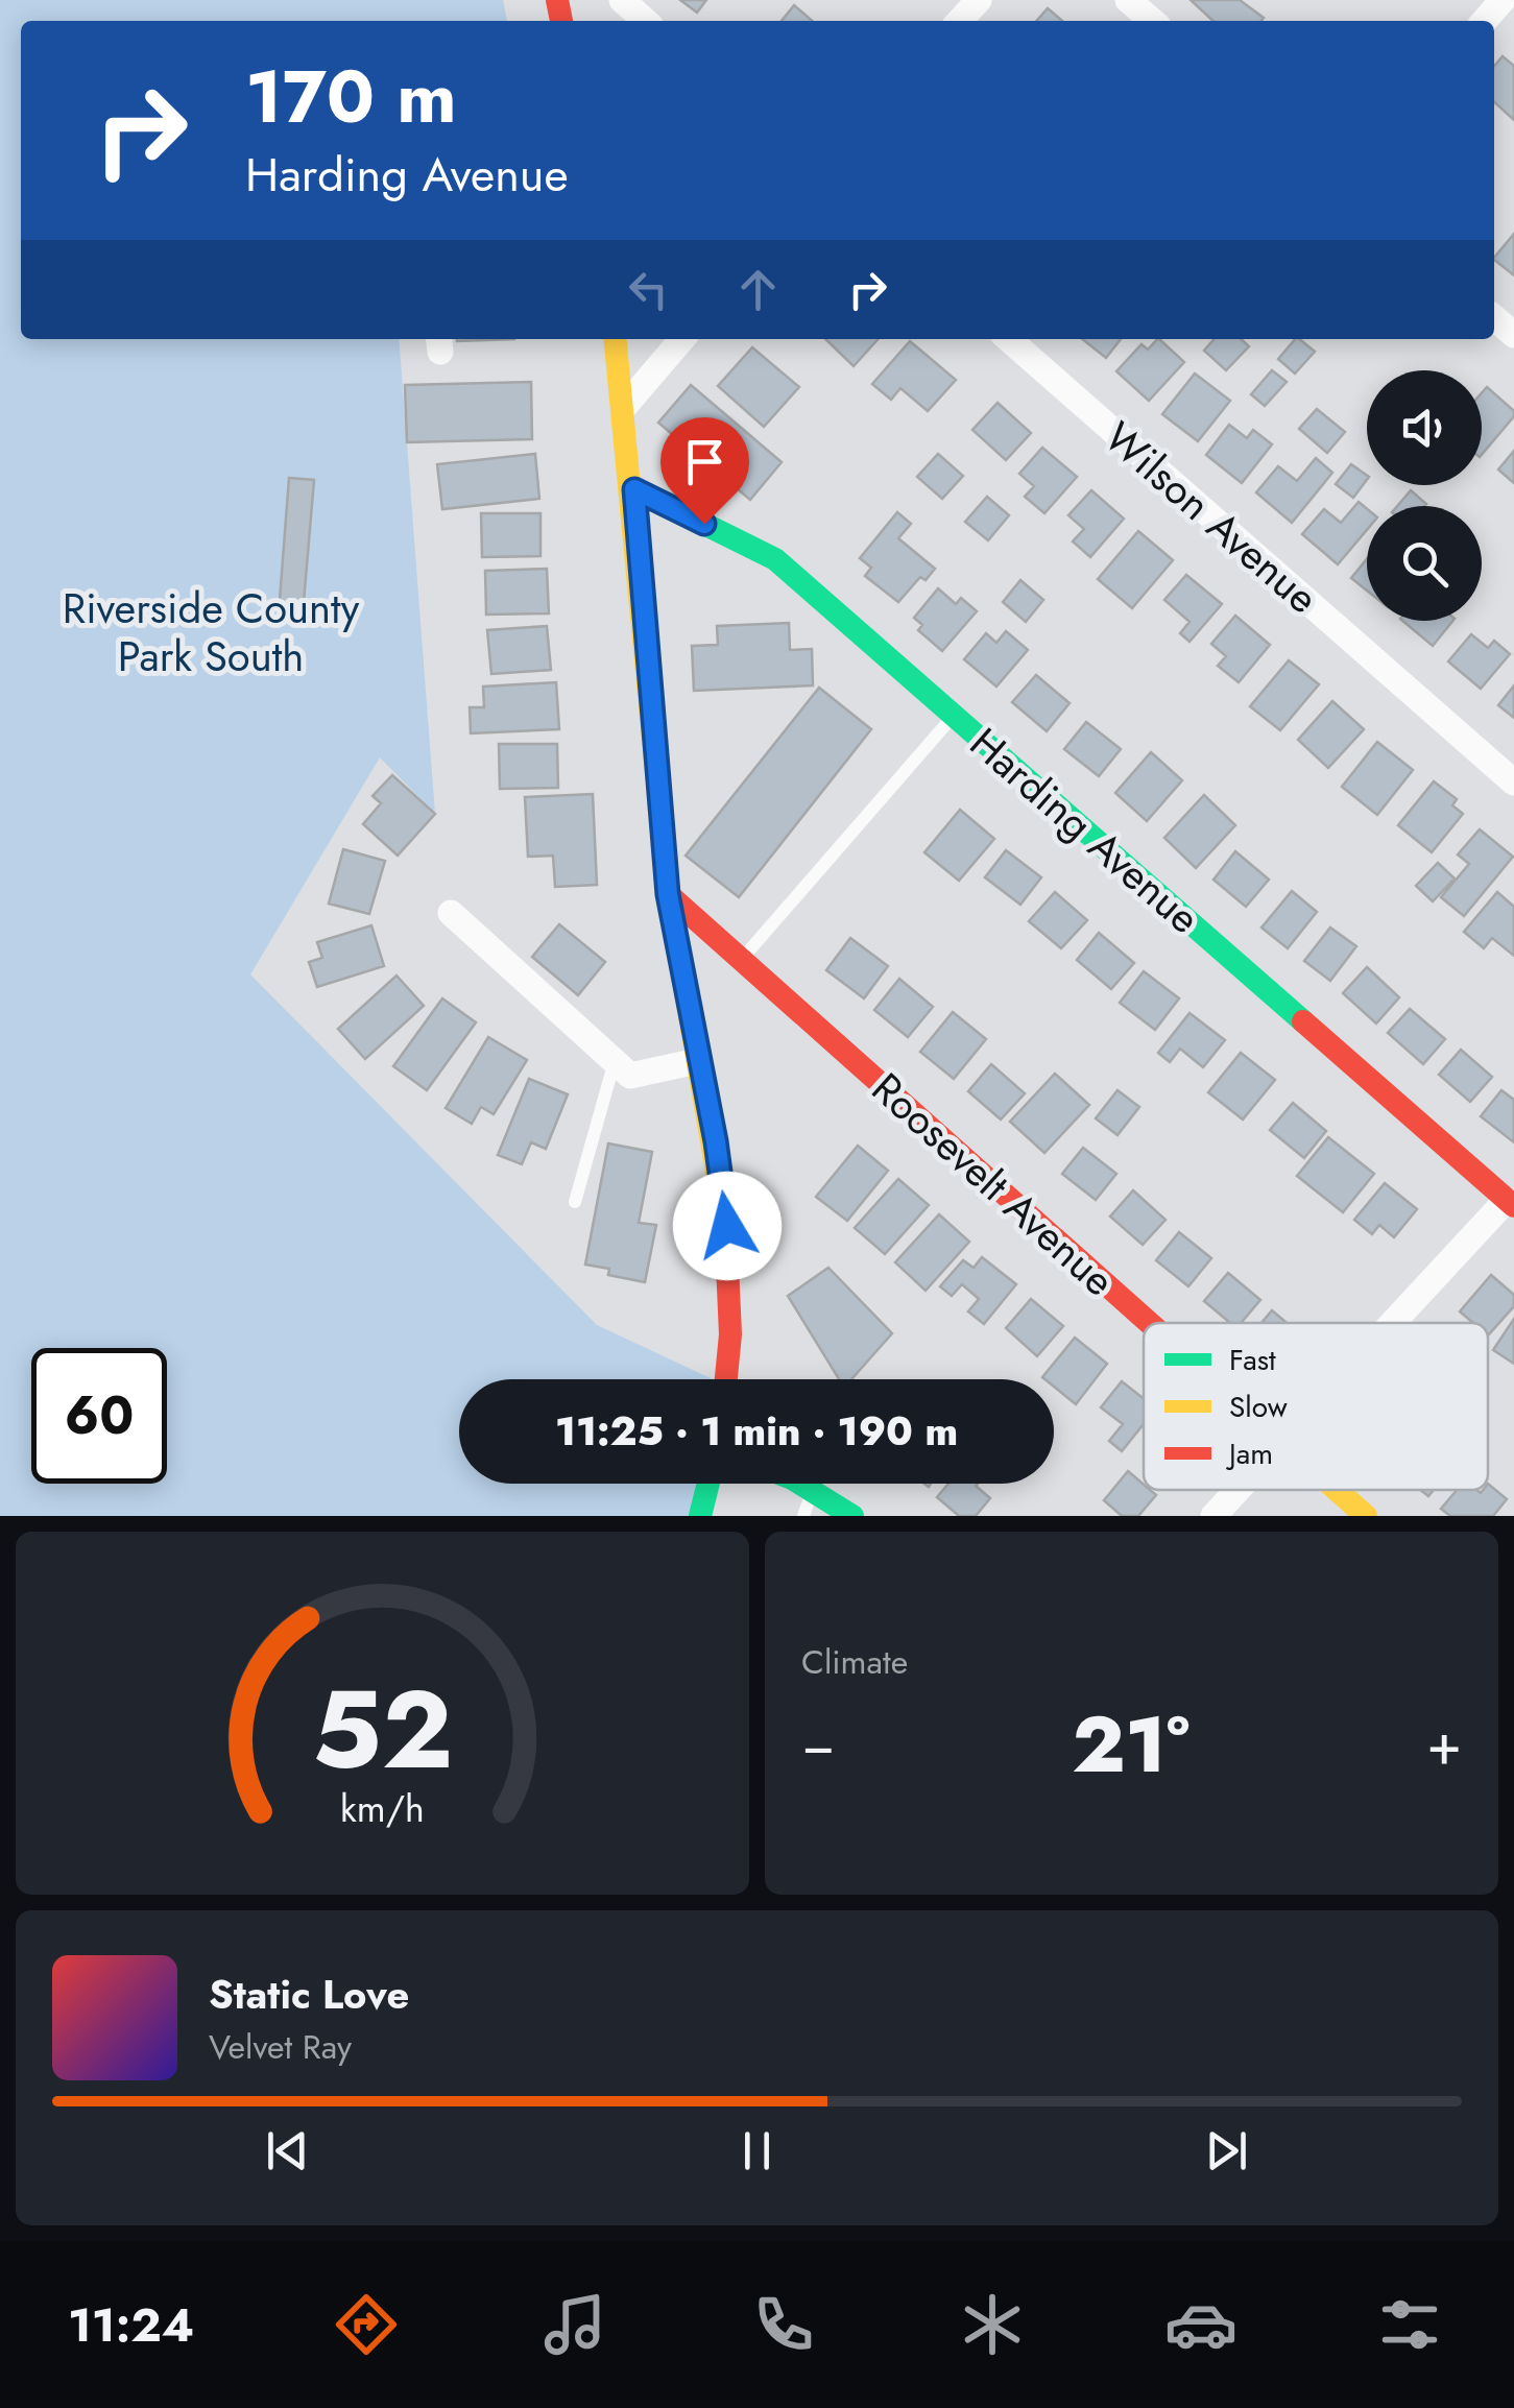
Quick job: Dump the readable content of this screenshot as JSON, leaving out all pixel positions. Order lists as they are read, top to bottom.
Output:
{
  "streets": {
    "street": ["Wilson Avenue", "Harding Avenue", "Roosevelt Avenue"]
  },
  "parks": ["Riverside County Park South"],
  "legend": ["Fast", "Slow", "Jam"],
  "page": {
    "turn": ["170 m", "Harding Avenue"],
    "limit": "60",
    "trip": "11:25 · 1 min · 190 m",
    "tile": "Climate",
    "heat": ["−", "21°", "+"],
    "song": ["Static Love", "Velvet Ray"],
    "tabs": "11:24",
    "gauge": ["52", "km/h"]
  }
}
